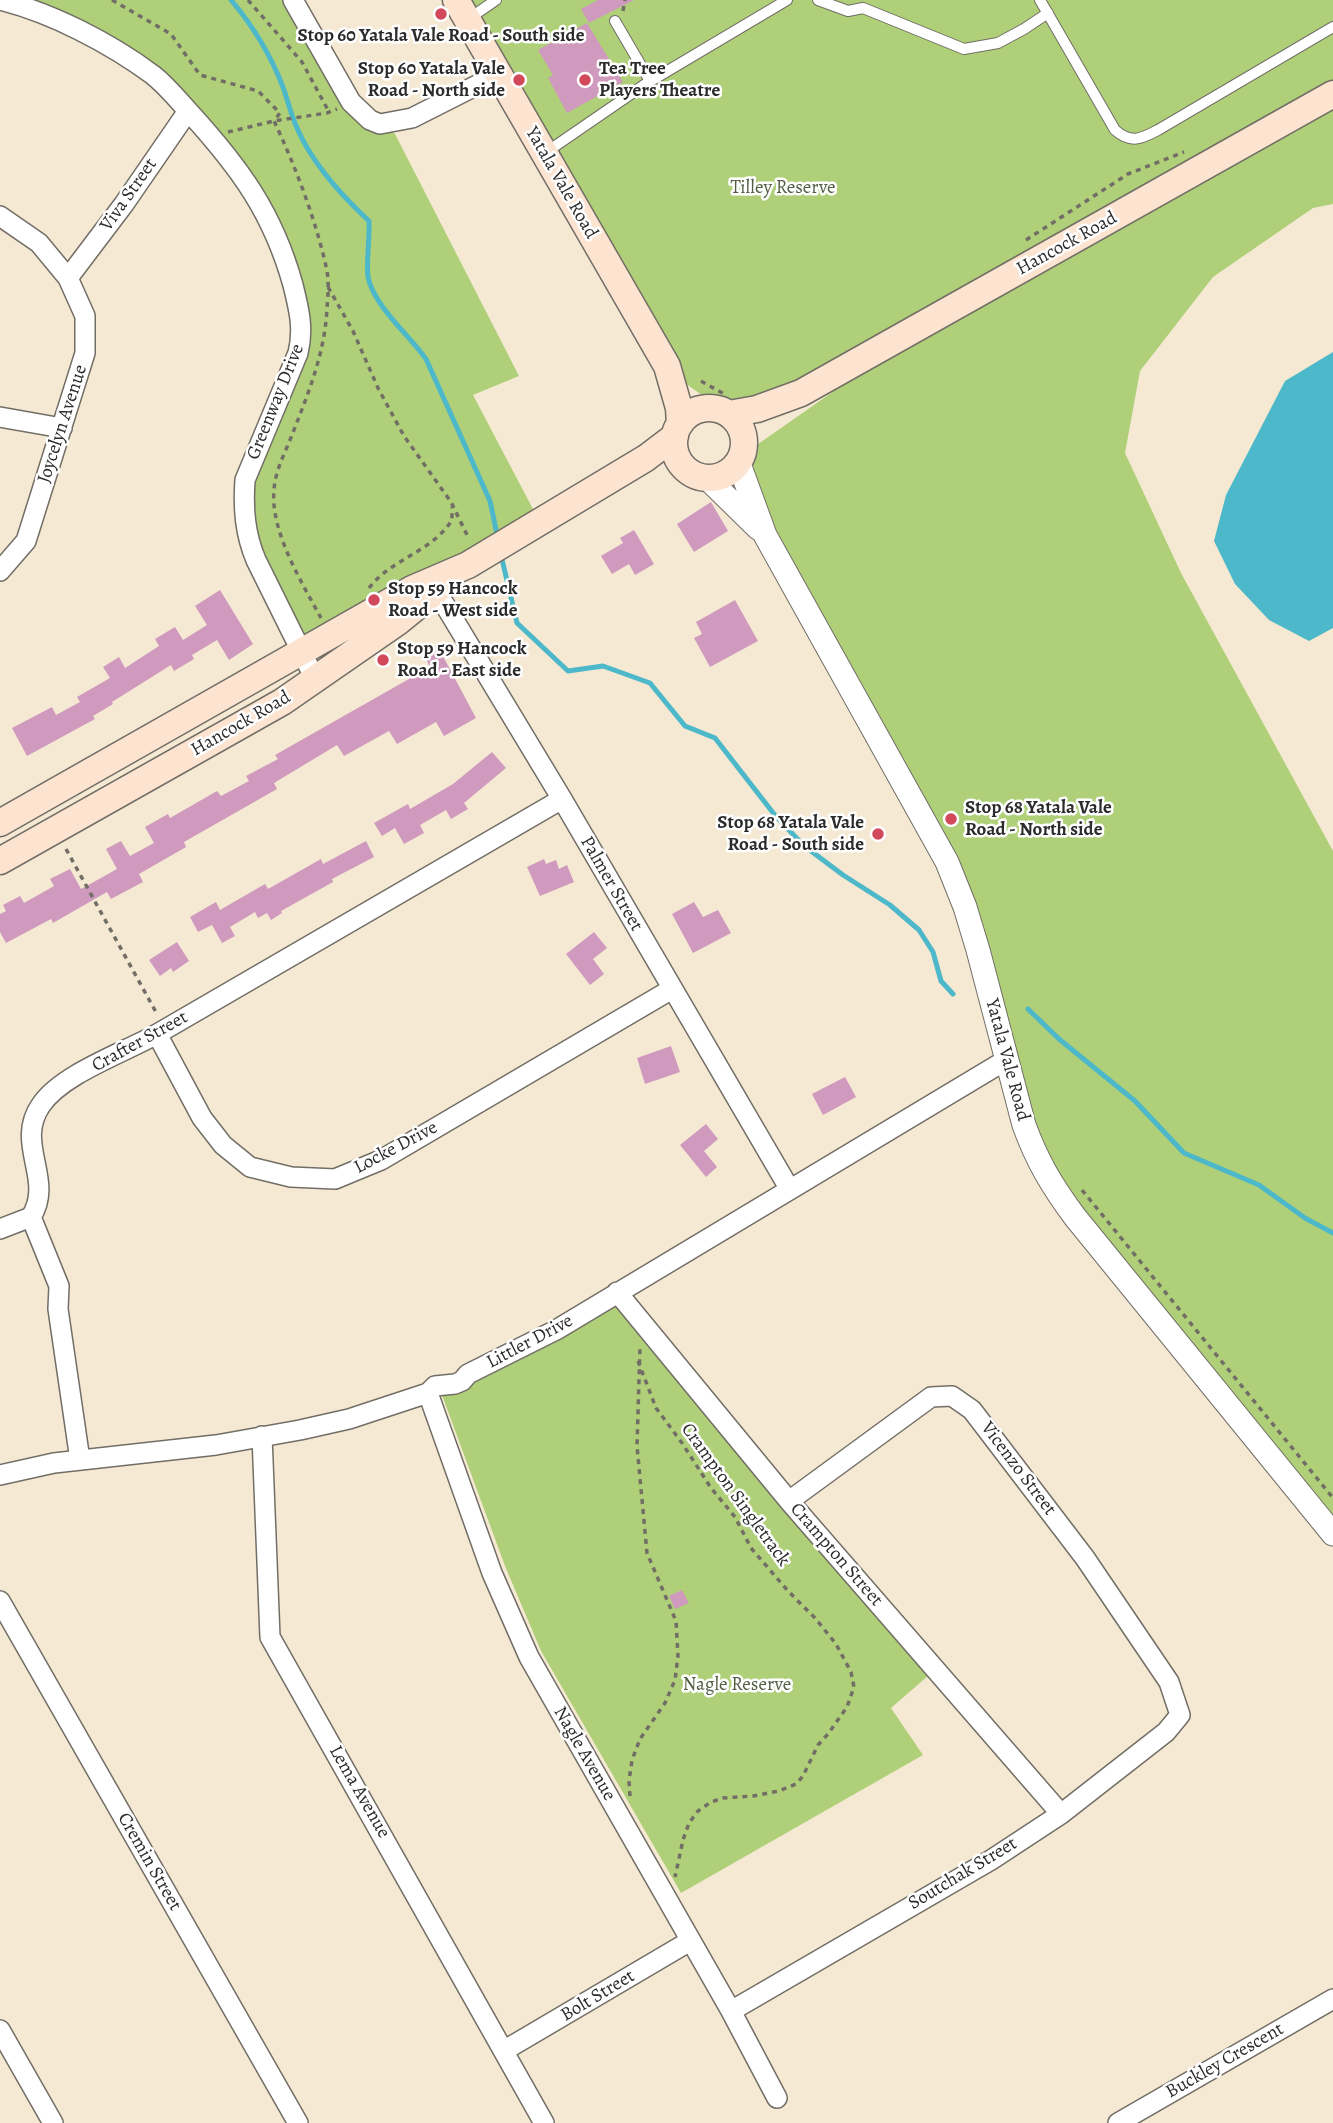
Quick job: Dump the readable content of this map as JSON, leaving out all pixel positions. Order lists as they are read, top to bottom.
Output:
{
  "streets": {
    "main road": ["Yatala Vale Road", "Hancock Road"],
    "street": [
      "Viva Street",
      "Greenway Drive",
      "Joycelyn Avenue",
      "Palmer Street",
      "Crafter Street",
      "Locke Drive",
      "Littler Drive",
      "Vicenzo Street",
      "Crampton Street",
      "Nagle Avenue",
      "Lema Avenue",
      "Cremin Street",
      "Soutchak Street",
      "Bolt Street",
      "Buckley Crescent"
    ],
    "path": ["Crampton Singletrack"]
  },
  "crossings": [
    ["Yatala Vale Road", "Hancock Road"],
    ["Yatala Vale Road", "Littler Drive"],
    ["Viva Street", "Greenway Drive"],
    ["Viva Street", "Joycelyn Avenue"],
    ["Hancock Road", "Greenway Drive"],
    ["Hancock Road", "Palmer Street"],
    ["Palmer Street", "Crafter Street"],
    ["Palmer Street", "Locke Drive"],
    ["Palmer Street", "Littler Drive"],
    ["Crafter Street", "Locke Drive"],
    ["Littler Drive", "Crampton Street"],
    ["Littler Drive", "Nagle Avenue"],
    ["Littler Drive", "Lema Avenue"],
    ["Vicenzo Street", "Crampton Street"],
    ["Vicenzo Street", "Soutchak Street"],
    ["Crampton Singletrack", "Nagle Avenue"],
    ["Crampton Street", "Soutchak Street"],
    ["Nagle Avenue", "Soutchak Street"],
    ["Nagle Avenue", "Bolt Street"],
    ["Lema Avenue", "Bolt Street"]
  ],
  "parks": ["Tilley Reserve", "Nagle Reserve"],
  "places": [
    "Stop 60 Yatala Vale Road - South side",
    "Stop 60 Yatala Vale Road - North side",
    "Tea Tree Players Theatre",
    "Stop 59 Hancock Road - West side",
    "Stop 59 Hancock Road - East side",
    "Stop 68 Yatala Vale Road - North side",
    "Stop 68 Yatala Vale Road - South side"
  ]
}
